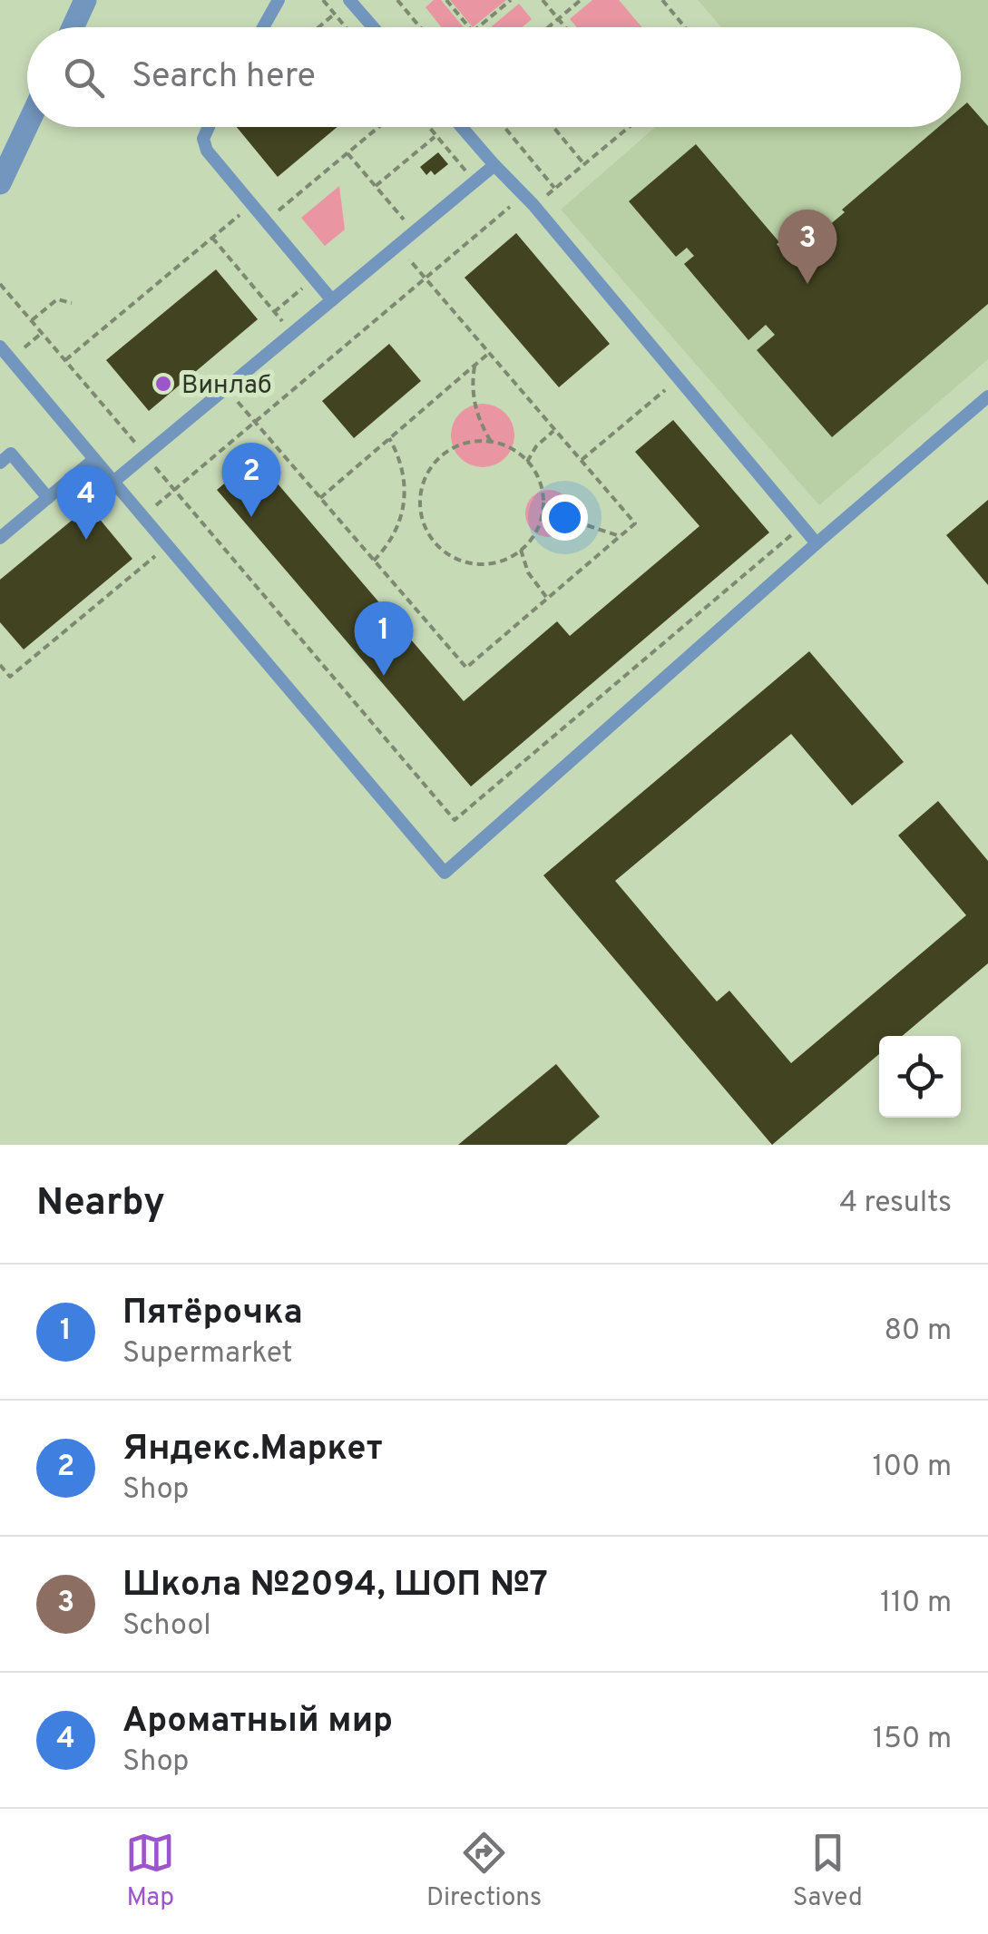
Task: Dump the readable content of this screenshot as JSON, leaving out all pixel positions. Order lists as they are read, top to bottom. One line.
{"places":["Винлаб"],"page":{"search":"Search here","pins":["3","2","4","1"],"heading":["Nearby","4 results"],"list":[{"mark":"1","name":"Пятёрочка","note":"Supermarket","value":"80 m"},{"mark":"2","name":"Яндекс.Маркет","note":"Shop","value":"100 m"},{"mark":"3","name":"Школа №2094, ШОП №7","note":"School","value":"110 m"},{"mark":"4","name":"Ароматный мир","note":"Shop","value":"150 m"}],"nav":["Map","Directions","Saved"]}}
